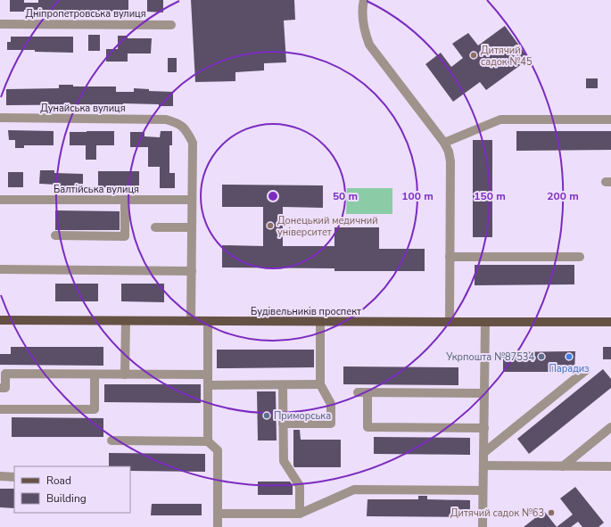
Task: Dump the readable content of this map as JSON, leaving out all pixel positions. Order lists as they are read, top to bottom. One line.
{"streets":{"main road":["Будівельників проспект"],"street":["Дніпропетровська вулиця","Дунайська вулиця","Балтійська вулиця"]},"crossings":[["Дунайська вулиця","Балтійська вулиця"]],"places":["Дитячий садок №45","Донецький медичний університет","Укрпошта №87534","Парадиз","Приморська","Дитячий садок №63"],"legend":["Road","Building"],"rings":["50 m","100 m","150 m","200 m"]}
